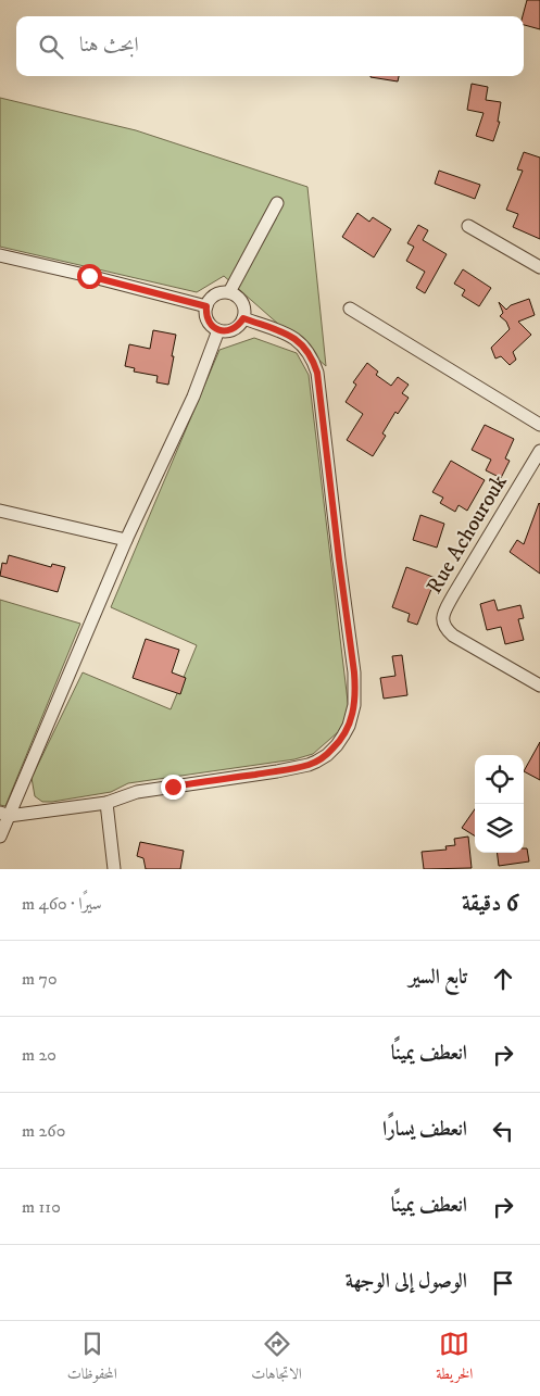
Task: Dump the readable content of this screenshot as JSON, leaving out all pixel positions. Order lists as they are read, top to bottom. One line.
{"streets":{"street":["Rue Achourouk"]},"page":{"search":"ابحث هنا","heading":["6 دقيقة","سيرًا · 460 m"],"list":[["تابع السير","70 m"],["انعطف يمينًا","20 m"],["انعطف يسارًا","260 m"],["انعطف يمينًا","110 m"],"الوصول إلى الوجهة"],"nav":["الخريطة","الاتجاهات","المحفوظات"]}}
